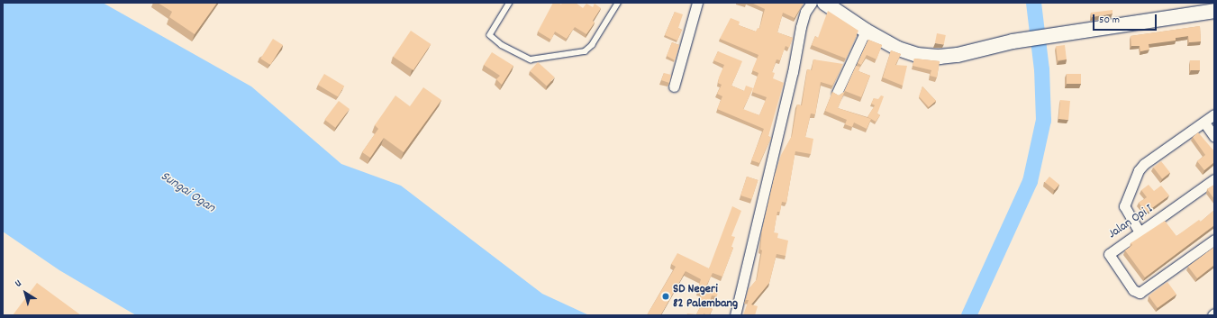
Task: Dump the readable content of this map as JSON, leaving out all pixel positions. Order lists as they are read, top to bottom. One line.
{"streets":{"street":["Jalan Opi I"]},"water":["Sungai Ogan"],"places":["SD Negeri 82 Palembang"],"scale_bar":"50 m","north":"top left"}
